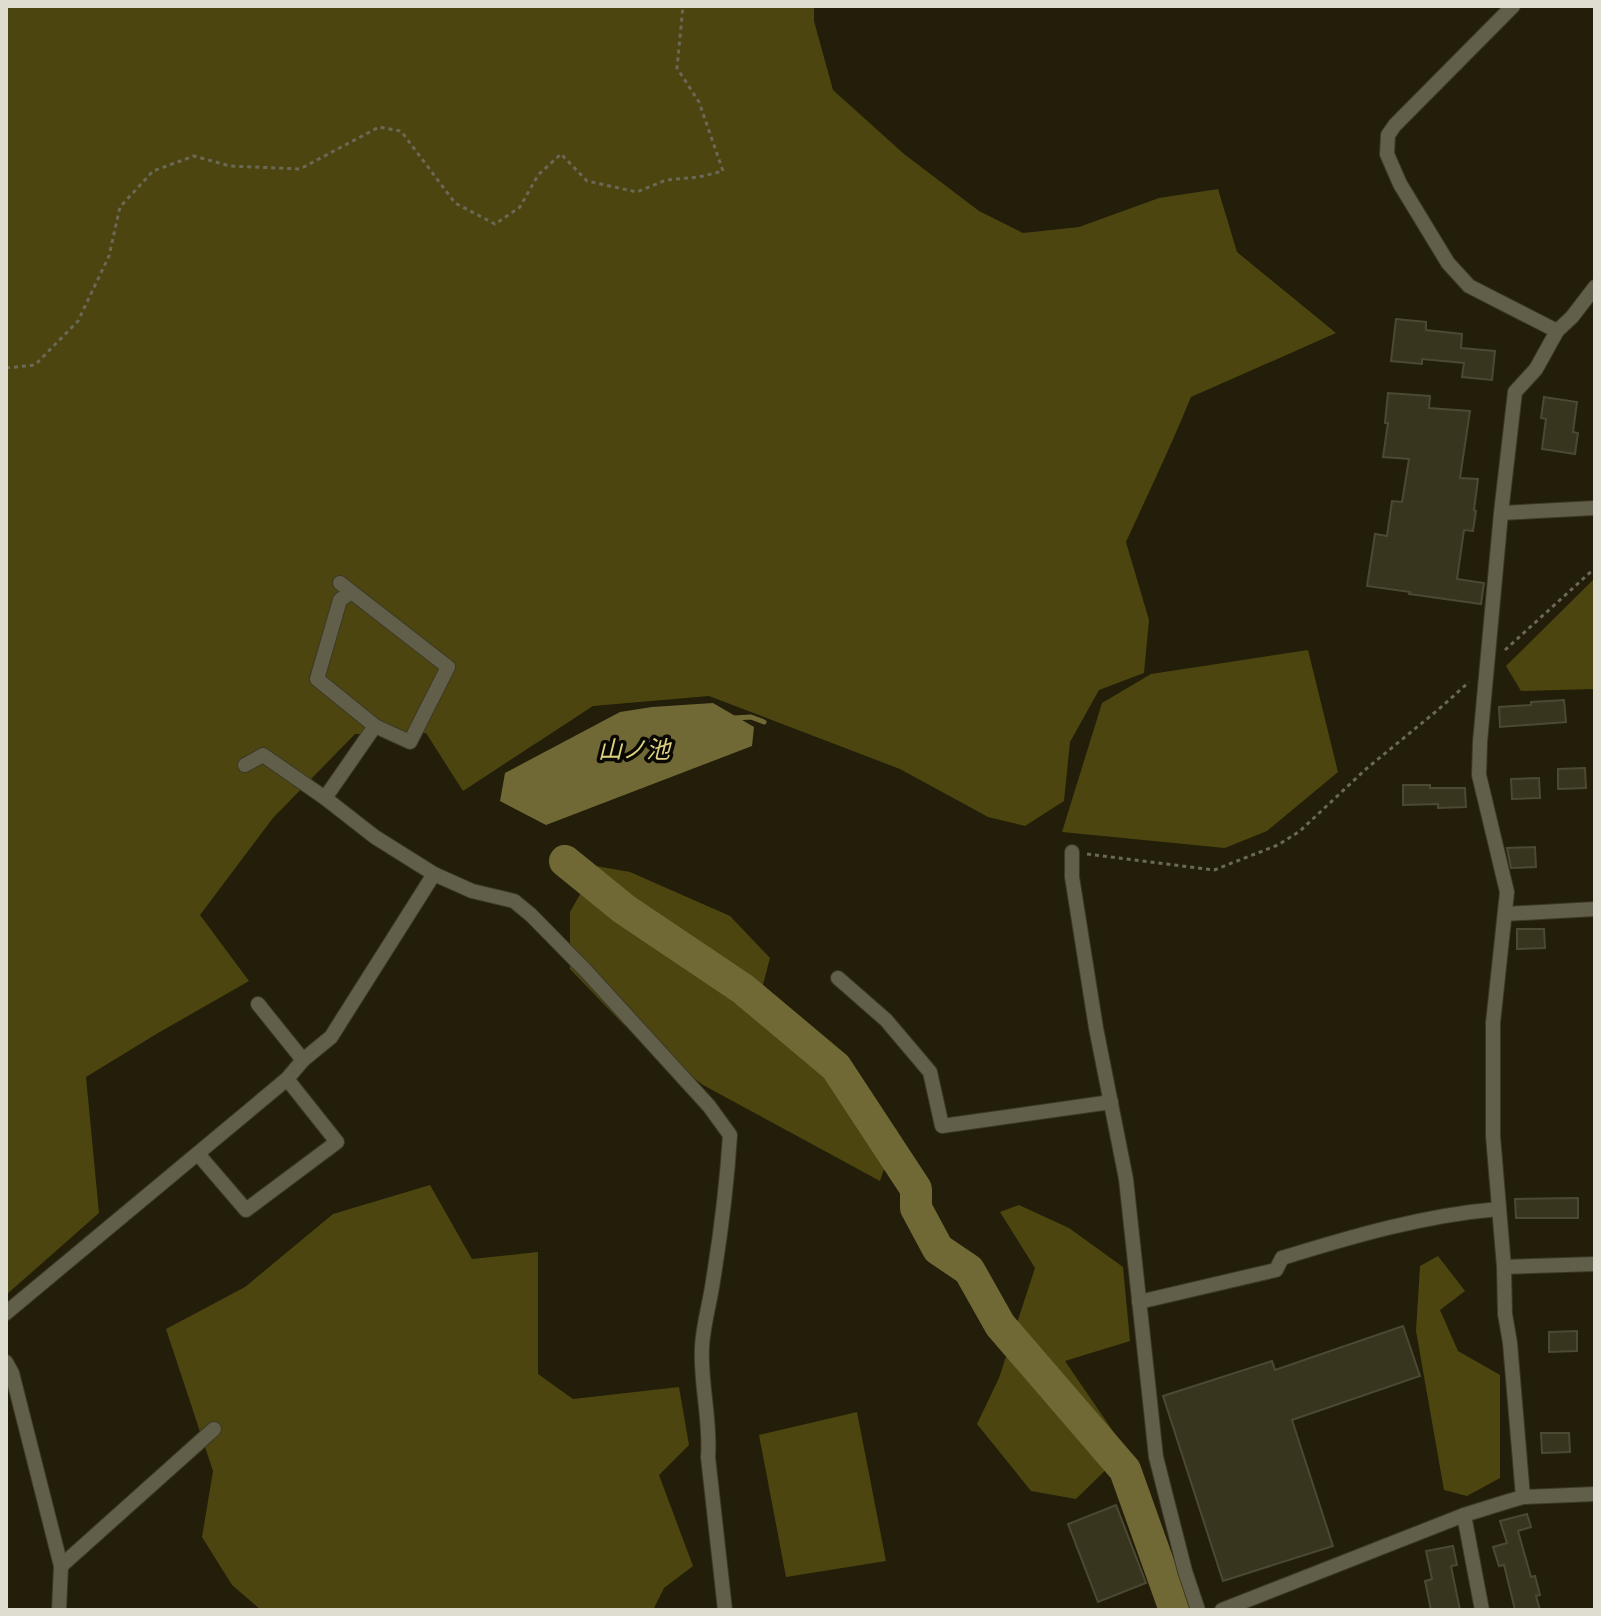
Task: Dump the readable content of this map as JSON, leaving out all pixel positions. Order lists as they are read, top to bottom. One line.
{"water":["山ノ池"]}
